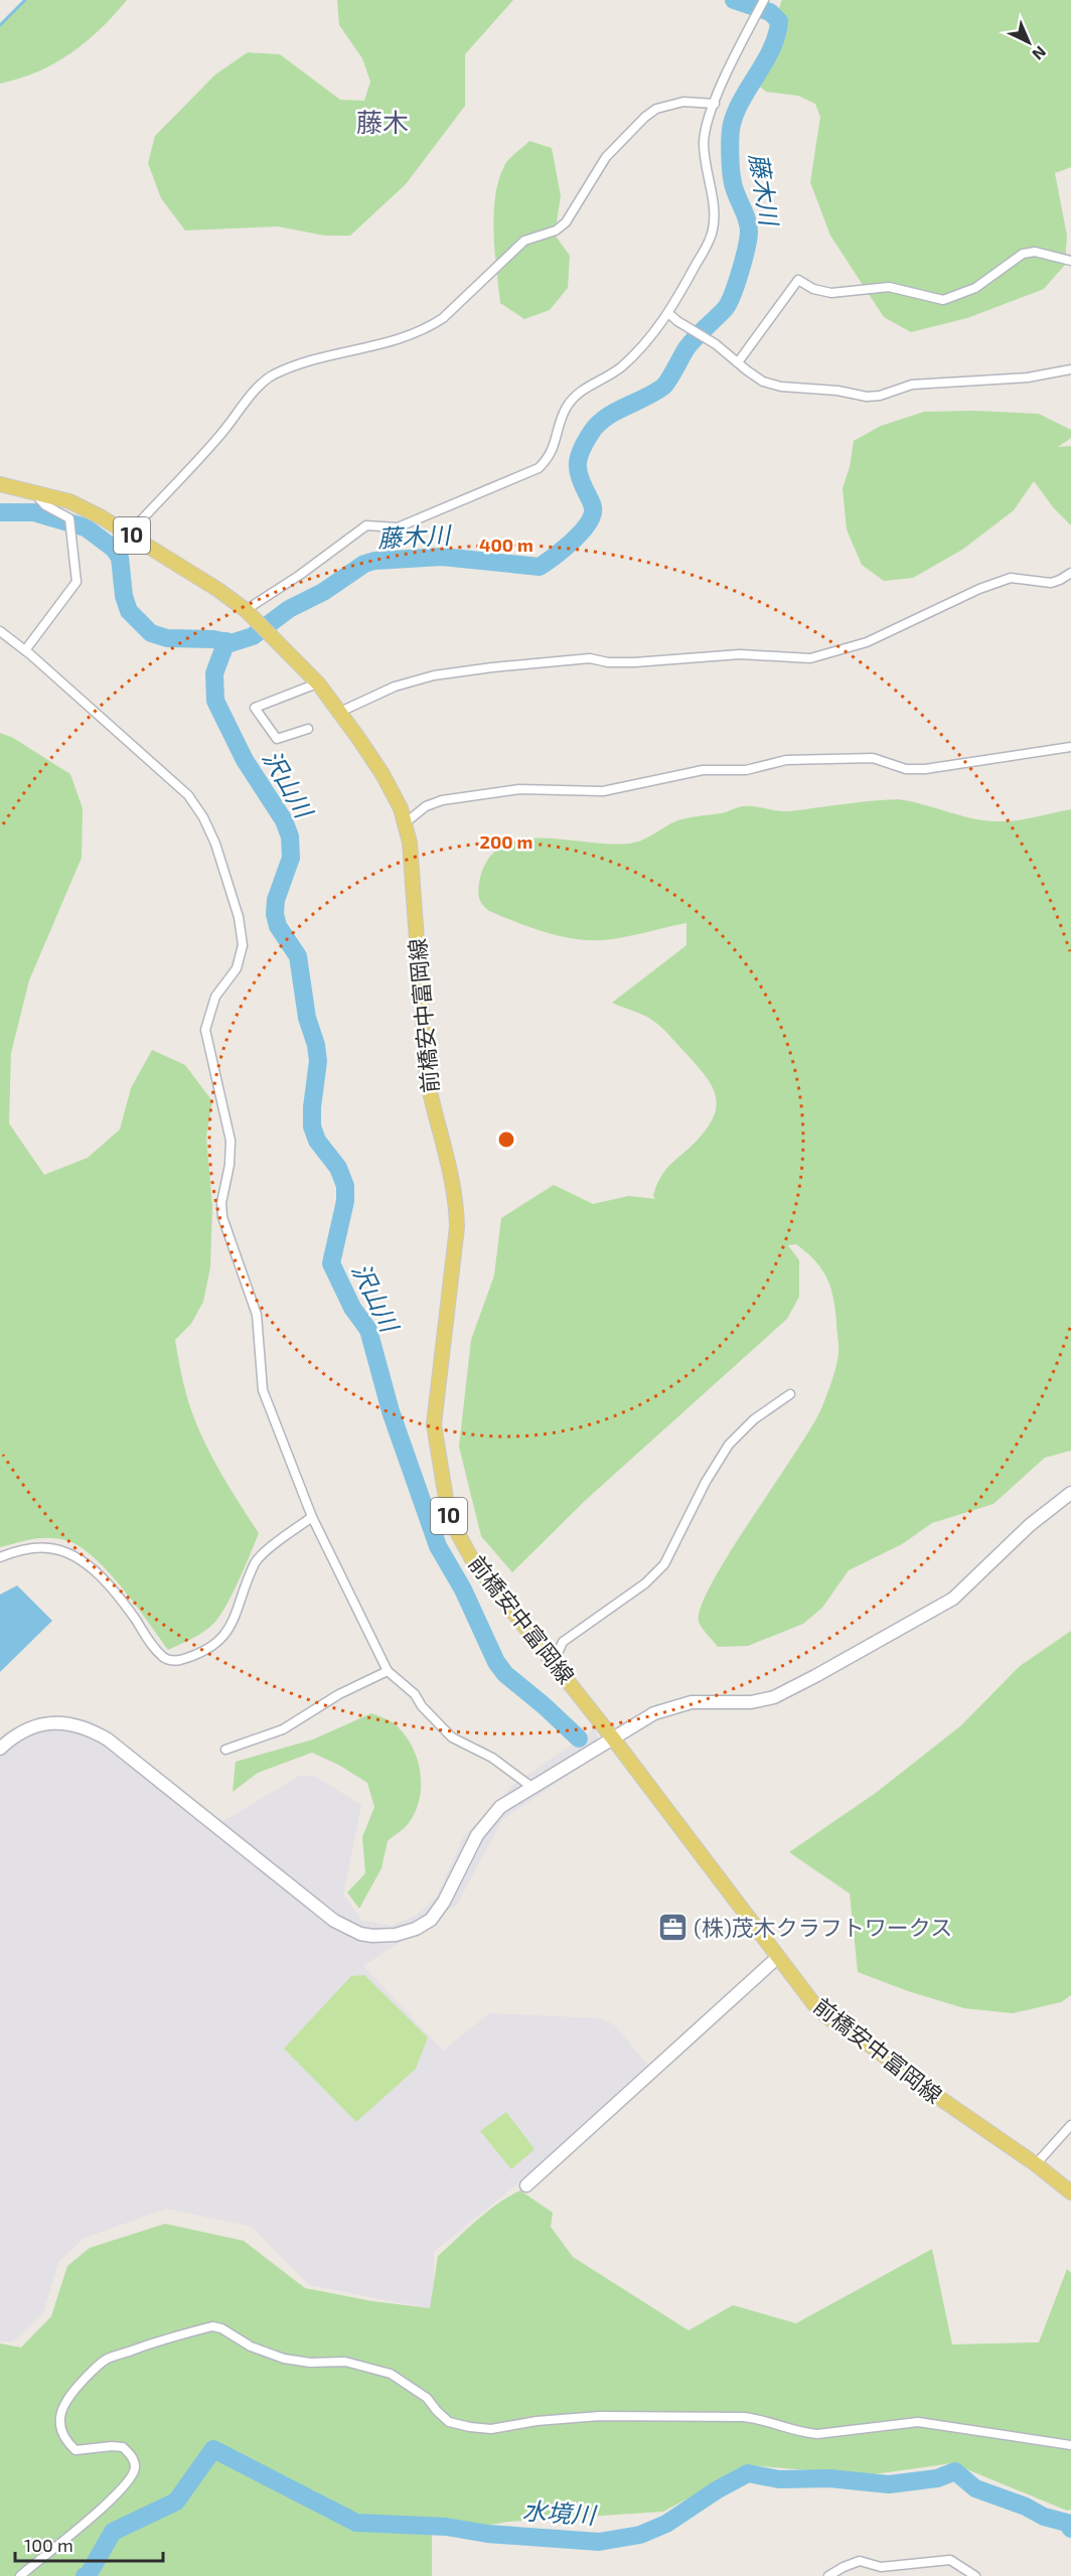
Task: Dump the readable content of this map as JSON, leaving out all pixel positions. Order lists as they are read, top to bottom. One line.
{"streets":{"main road":["10","前橋安中富岡線"]},"crossings":[["10","前橋安中富岡線"]],"districts":["藤木"],"water":["藤木川","沢山川","水境川"],"places":{"office":["(株)茂木クラフトワークス"]},"scale_bar":"100 m","north":"bottom right","rings":["400 m","200 m"]}
